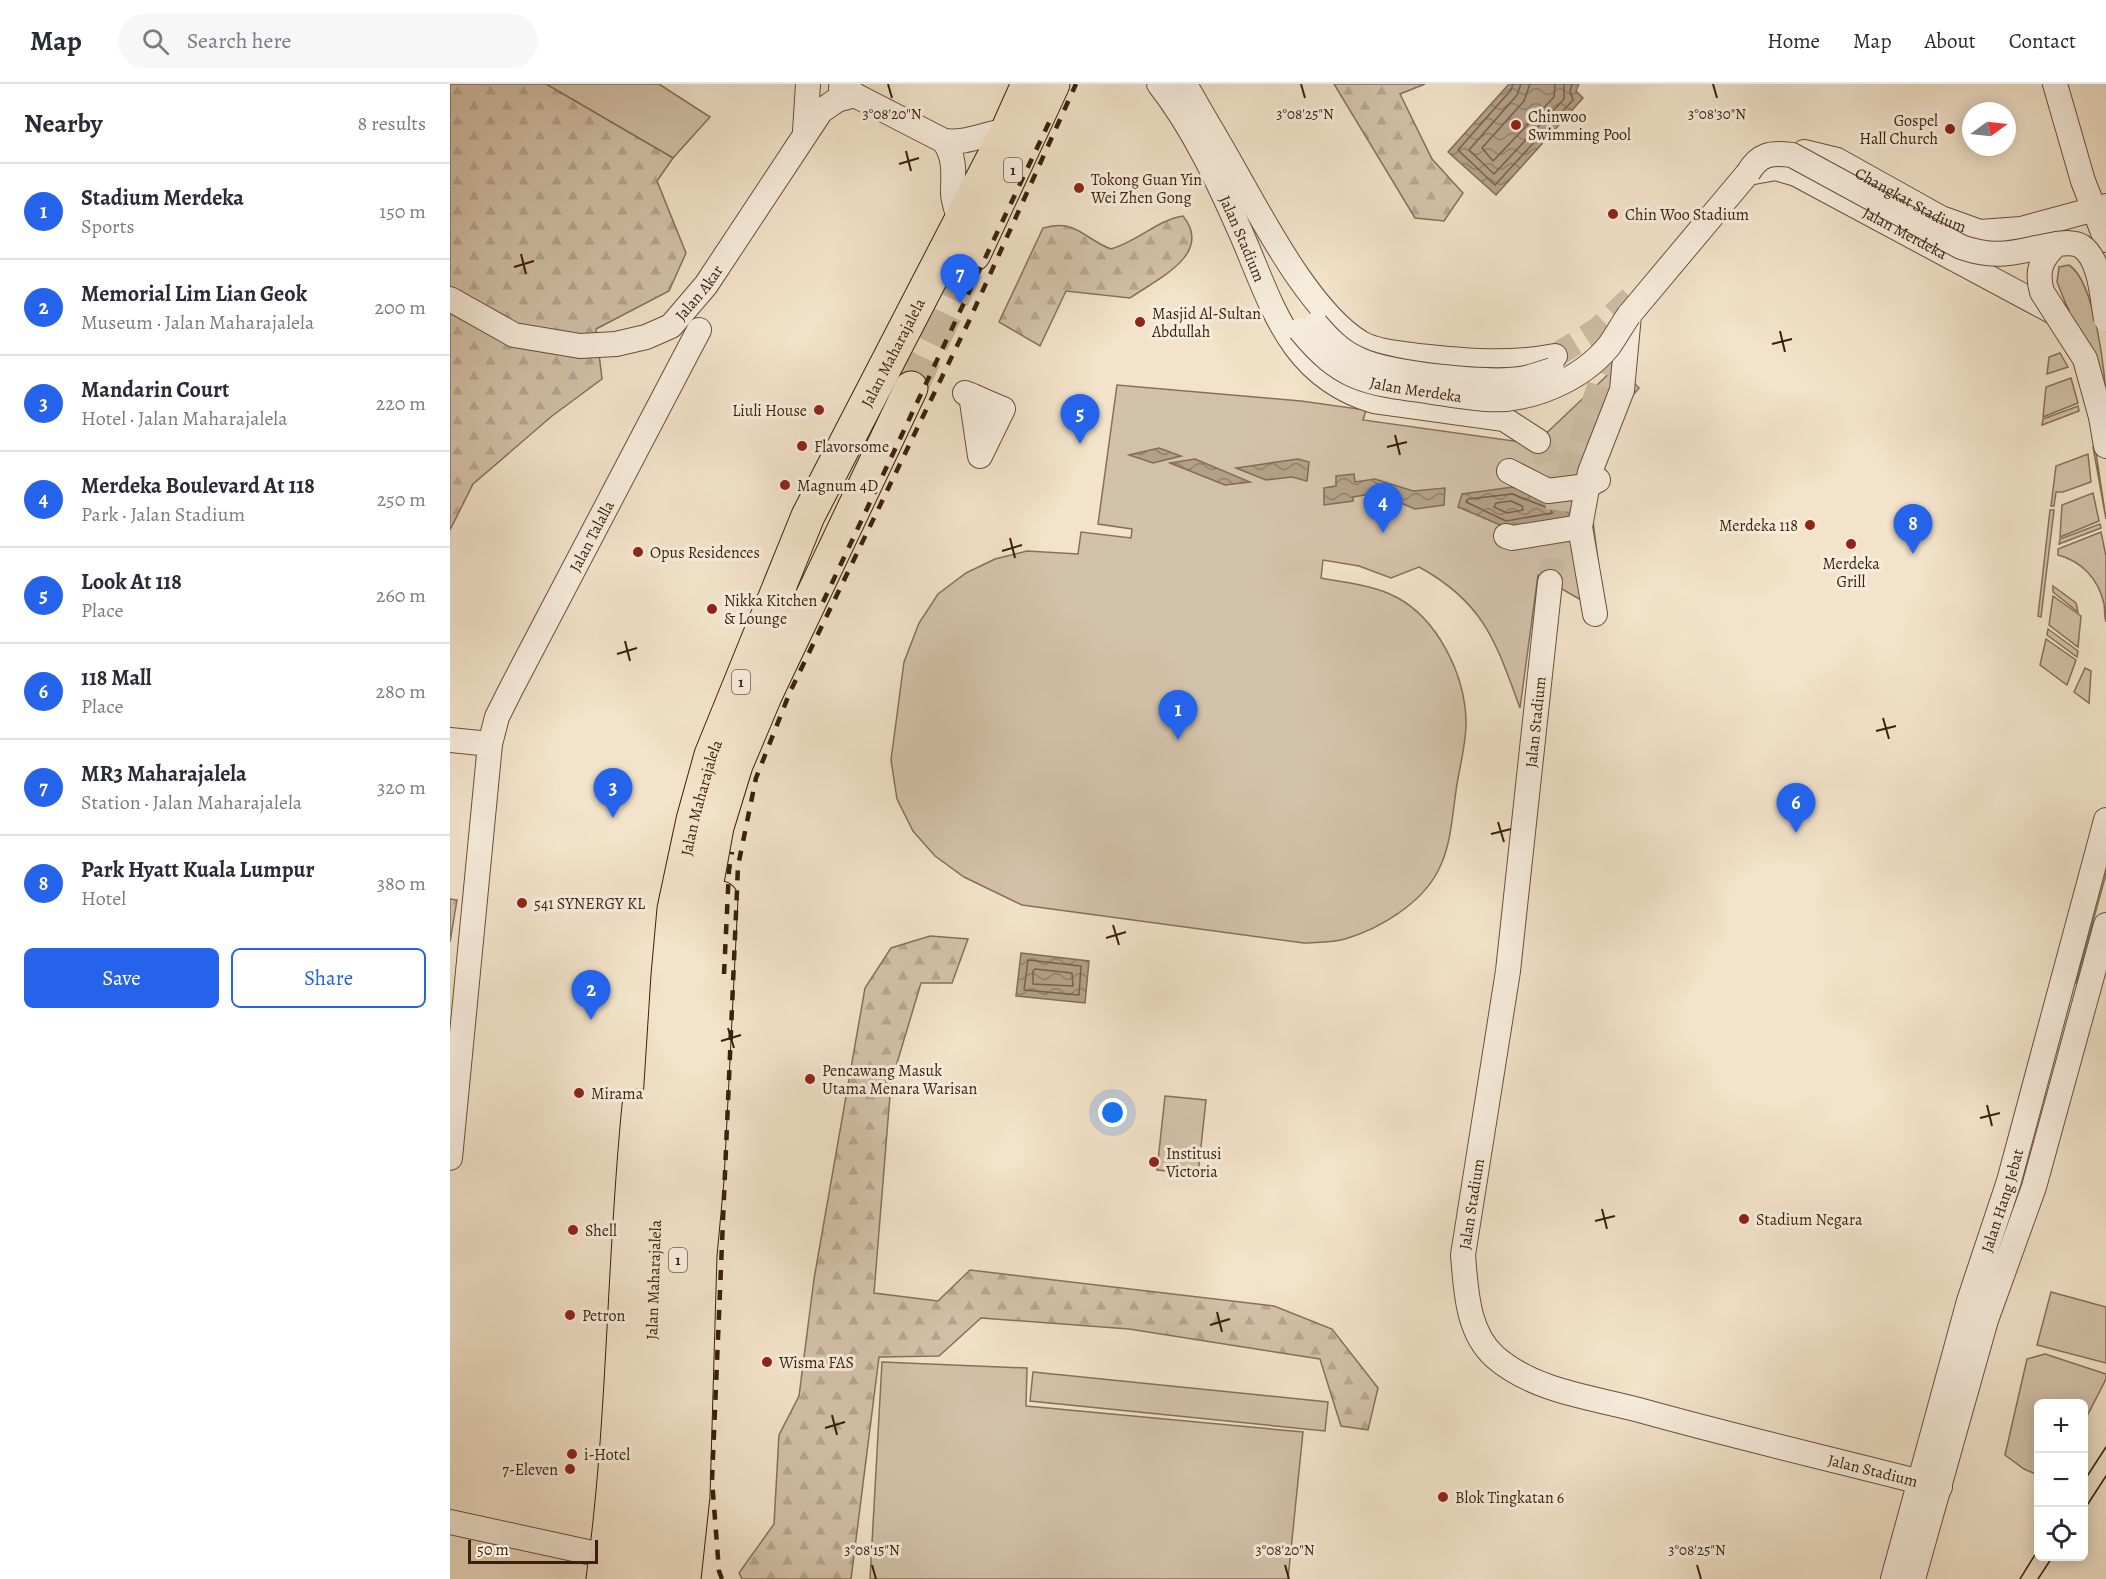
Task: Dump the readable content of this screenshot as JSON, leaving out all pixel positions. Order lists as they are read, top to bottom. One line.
{"streets":{"highway":["1","Jalan Maharajalela"],"street":["Changkat Stadium","Jalan Merdeka","Jalan Stadium","Jalan Akar","Jalan Talalla","Jalan Hang Jebat"]},"crossings":[["Jalan Merdeka","Jalan Stadium"],["Jalan Stadium","Jalan Hang Jebat"]],"places":["Chinwoo Swimming Pool","Gospel Hall Church","Tokong Guan Yin Wei Zhen Gong","Chin Woo Stadium","Masjid Al-Sultan Abdullah","Liuli House","Flavorsome","Magnum 4D","Merdeka 118","Merdeka Grill","Opus Residences","Nikka Kitchen & Lounge","541 SYNERGY KL","Pencawang Masuk Utama Menara Warisan","Mirama","Institusi Victoria","Stadium Negara","Shell","Petron","Wisma FAS","i-Hotel","7-Eleven","Blok Tingkatan 6"],"scale_bar":"50 m","north":"right","page":{"header":"Map","search":"Search here","nav":["Home","Map","About","Contact"],"heading":["Nearby","8 results"],"list":[{"mark":"1","name":"Stadium Merdeka","note":"Sports","value":"150 m"},{"mark":"2","name":"Memorial Lim Lian Geok","note":"Museum · Jalan Maharajalela","value":"200 m"},{"mark":"3","name":"Mandarin Court","note":"Hotel · Jalan Maharajalela","value":"220 m"},{"mark":"4","name":"Merdeka Boulevard At 118","note":"Park · Jalan Stadium","value":"250 m"},{"mark":"5","name":"Look At 118","note":"Place","value":"260 m"},{"mark":"6","name":"118 Mall","note":"Place","value":"280 m"},{"mark":"7","name":"MR3 Maharajalela","note":"Station · Jalan Maharajalela","value":"320 m"},{"mark":"8","name":"Park Hyatt Kuala Lumpur","note":"Hotel","value":"380 m"}],"pins":["7","5","4","8","1","3","6","2"],"buttons":["Save","Share"],"map_buttons":["+","−"],"scale":"50 m"},"coordinates":["3°08'30\"N","3°08'20\"N","3°08'25\"N","3°08'15\"N"]}
